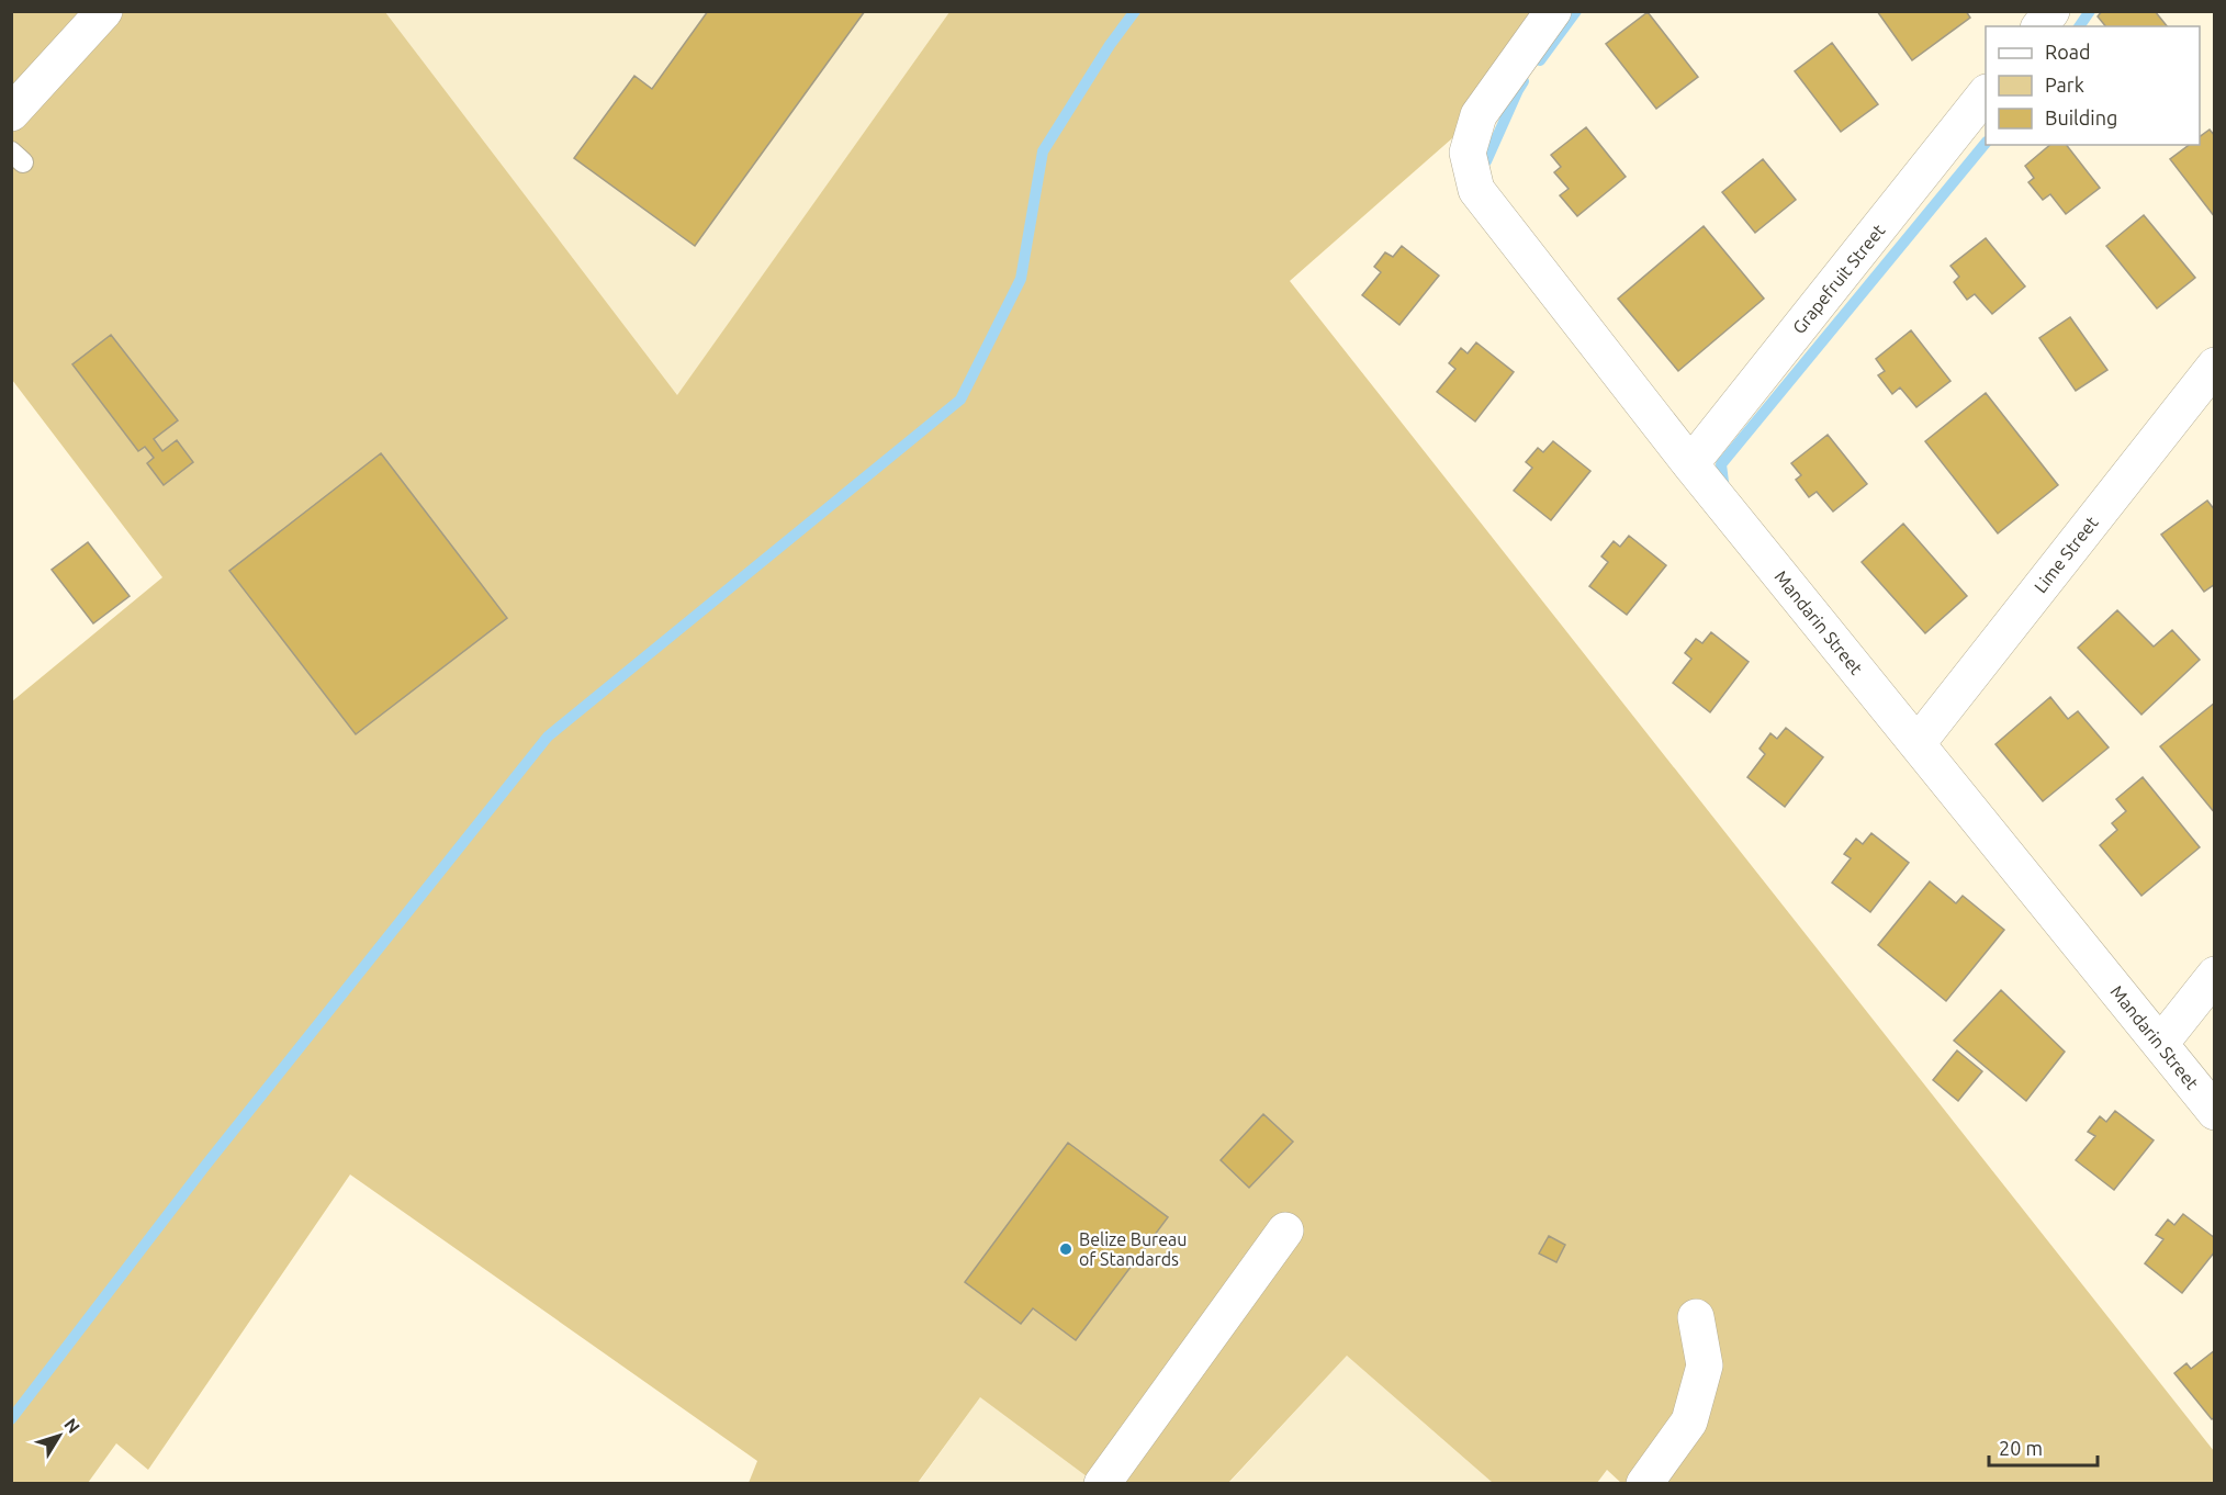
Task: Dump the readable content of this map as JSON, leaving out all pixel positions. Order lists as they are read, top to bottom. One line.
{"streets":{"street":["Grapefruit Street","Lime Street","Mandarin Street"]},"crossings":[["Grapefruit Street","Mandarin Street"],["Lime Street","Mandarin Street"]],"places":["Belize Bureau of Standards"],"legend":["Road","Park","Building"],"scale_bar":"20 m","north":"top right"}
